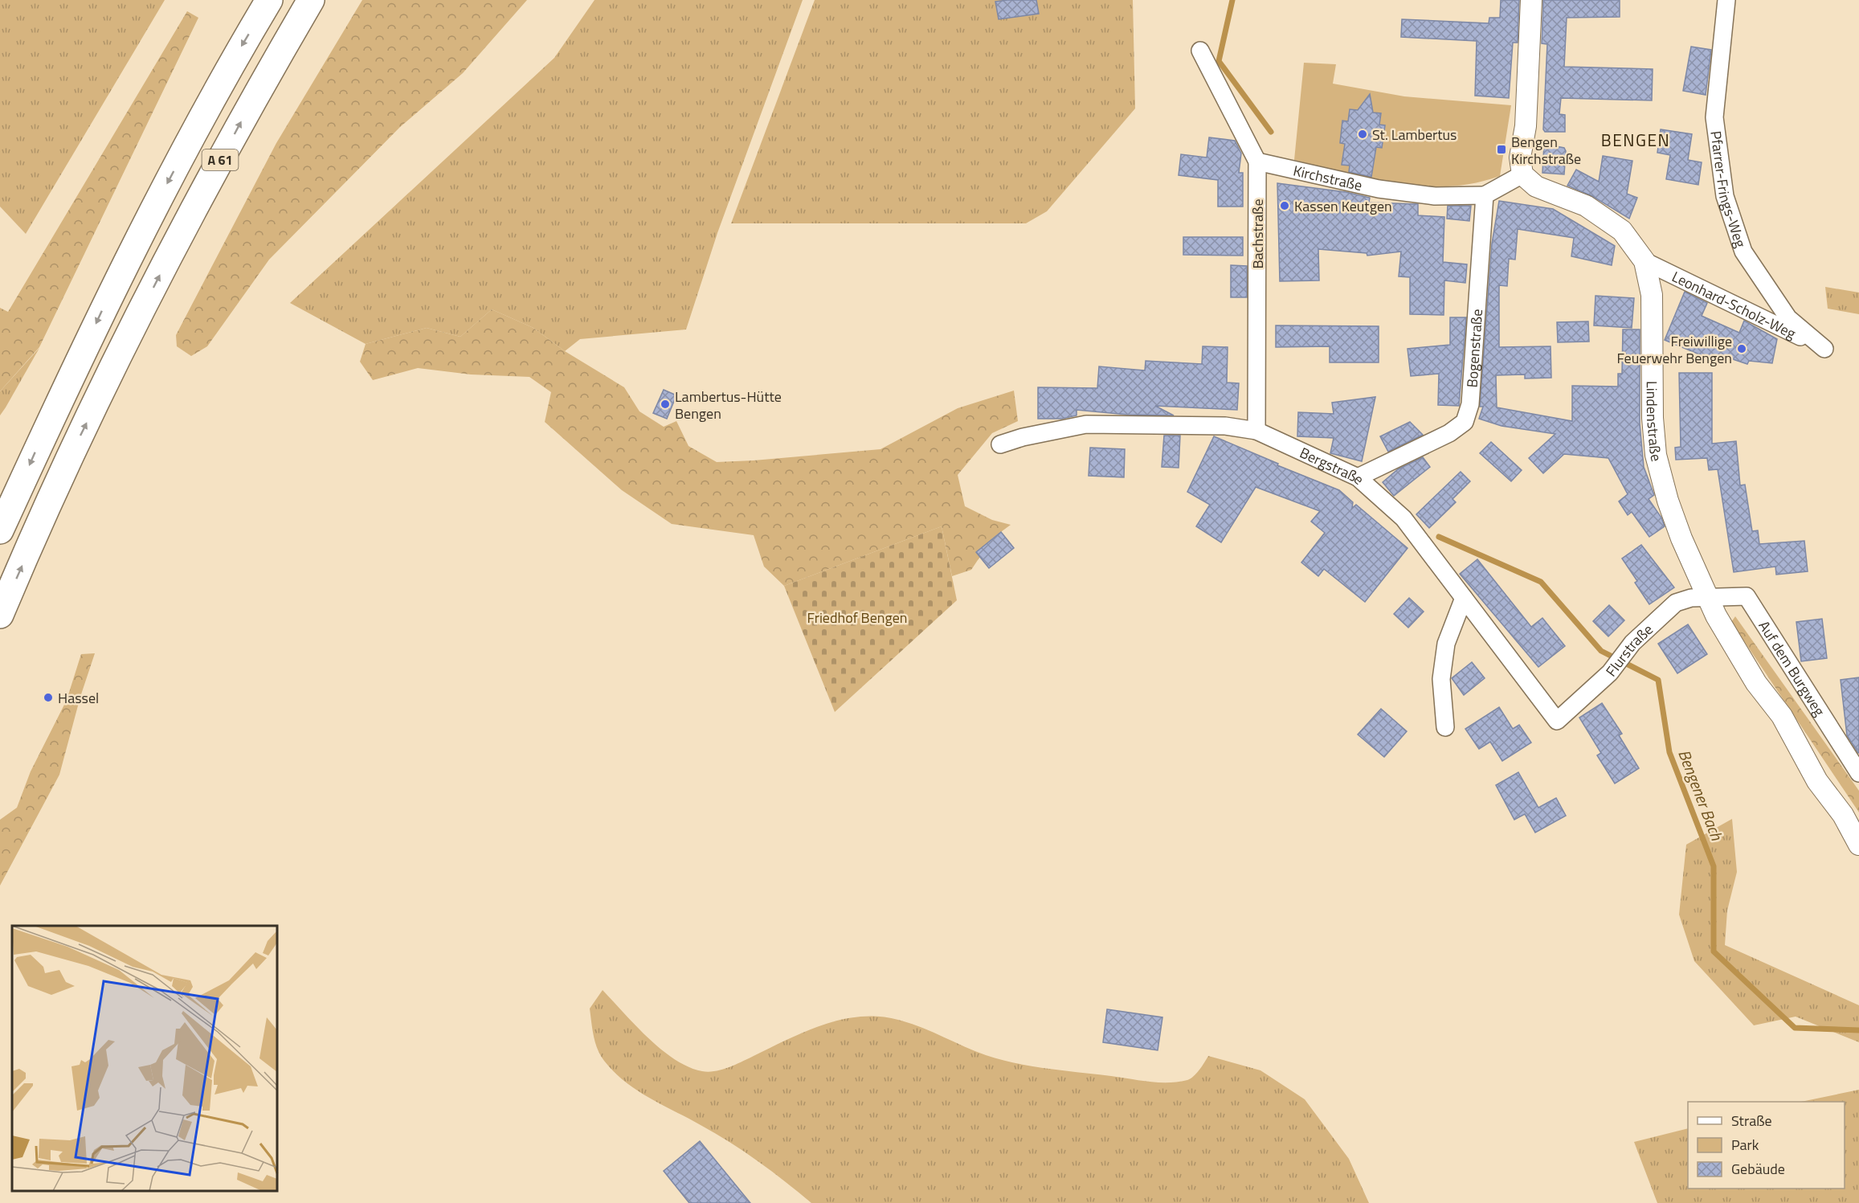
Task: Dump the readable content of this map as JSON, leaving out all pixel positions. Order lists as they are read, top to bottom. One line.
{"streets":{"highway":["A 61"],"street":["Kirchstraße","Pfarrer-Frings-Weg","Bachstraße","Leonhard-Scholz-Weg","Bogenstraße","Lindenstraße","Bergstraße","Flurstraße","Auf dem Burgweg"]},"crossings":[["Kirchstraße","Bachstraße"],["Kirchstraße","Bogenstraße"],["Pfarrer-Frings-Weg","Leonhard-Scholz-Weg"],["Bachstraße","Bergstraße"],["Leonhard-Scholz-Weg","Lindenstraße"],["Bogenstraße","Bergstraße"],["Lindenstraße","Flurstraße"],["Lindenstraße","Auf dem Burgweg"],["Bergstraße","Flurstraße"],["Flurstraße","Auf dem Burgweg"]],"districts":["BENGEN"],"water":["Bengener Bach"],"parks":["Friedhof Bengen"],"places":{"other":["St. Lambertus","Kassen Keutgen","Freiwillige Feuerwehr Bengen","Lambertus-Hütte Bengen","Hassel"],"transit":["Bengen Kirchstraße"]},"legend":["Straße","Park","Gebäude"]}
